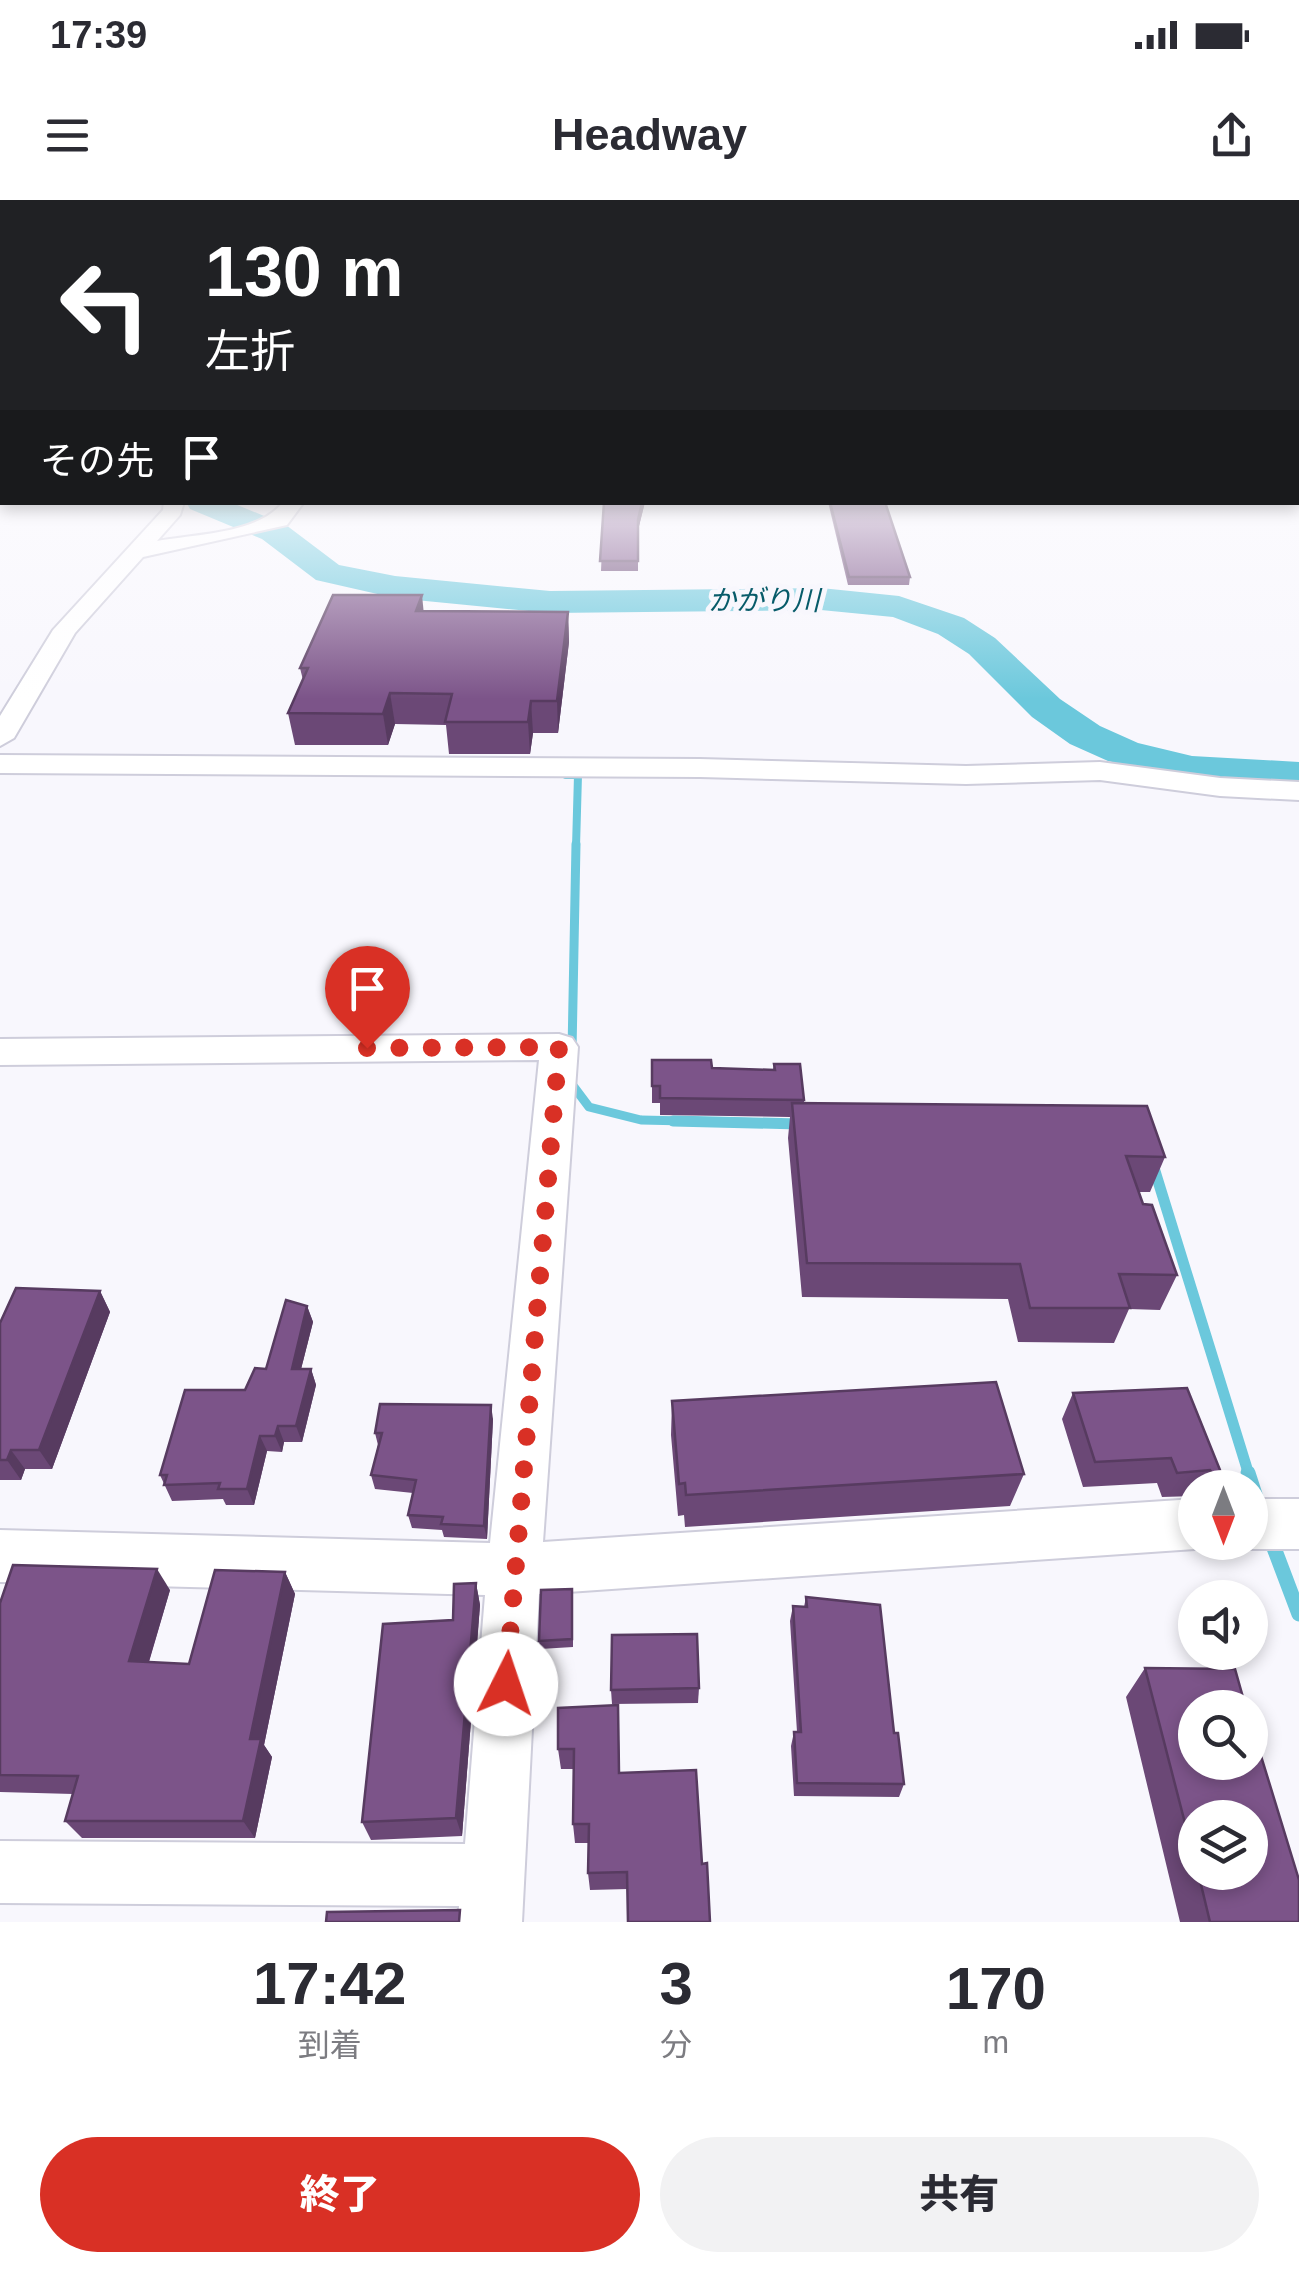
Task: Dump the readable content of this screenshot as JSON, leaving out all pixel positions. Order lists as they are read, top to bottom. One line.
{"water":["かがり川"],"north":"bottom","page":{"status":"17:39","header":"Headway","turn":["130 m","左折"],"then":"その先","eta":["17:42","到着","3","分","170","m"],"buttons":["終了","共有"]}}
